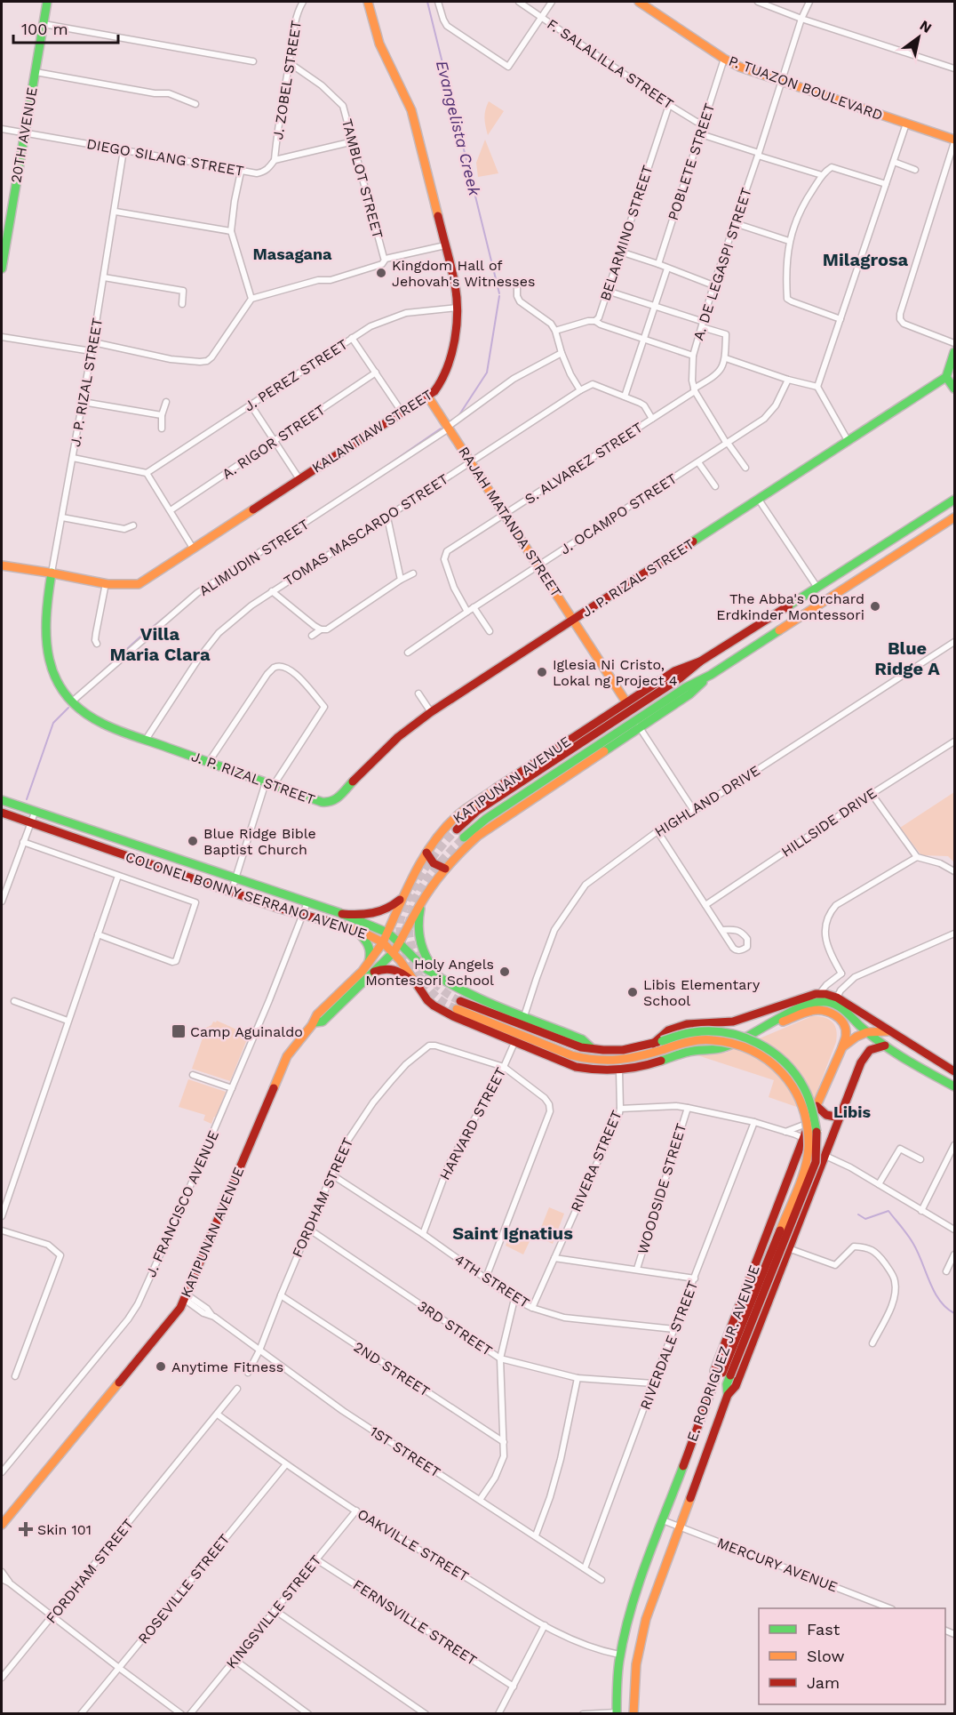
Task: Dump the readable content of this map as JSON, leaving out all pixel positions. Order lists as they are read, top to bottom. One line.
{"streets":{"main road":["P. TUAZON BOULEVARD","20TH AVENUE","J. P. RIZAL STREET","KALANTIAW STREET","RAJAH MATANDA STREET","KATIPUNAN AVENUE","COLONEL BONNY SERRANO AVENUE","E. RODRIGUEZ JR. AVENUE"],"street":["F. SALALILLA STREET","J. ZOBEL STREET","DIEGO SILANG STREET","POBLETE STREET","TAMBLOT STREET","BELARMINO STREET","A. DE LEGASPI STREET","J. PEREZ STREET","A. RIGOR STREET","S. ALVAREZ STREET","J. OCAMPO STREET","TOMAS MASCARDO STREET","ALIMUDIN STREET","HIGHLAND DRIVE","HILLSIDE DRIVE","HARVARD STREET","RIVERA STREET","WOODSIDE STREET","FORDHAM STREET","J. FRANCISCO AVENUE","4TH STREET","3RD STREET","RIVERDALE STREET","2ND STREET","1ST STREET","OAKVILLE STREET","MERCURY AVENUE","ROSEVILLE STREET","KINGSVILLE STREET","FERNSVILLE STREET"]},"crossings":[["F. SALALILLA STREET","POBLETE STREET"],["F. SALALILLA STREET","BELARMINO STREET"],["J. ZOBEL STREET","DIEGO SILANG STREET"],["J. ZOBEL STREET","TAMBLOT STREET"],["P. TUAZON BOULEVARD","POBLETE STREET"],["P. TUAZON BOULEVARD","A. DE LEGASPI STREET"],["20TH AVENUE","DIEGO SILANG STREET"],["DIEGO SILANG STREET","TAMBLOT STREET"],["DIEGO SILANG STREET","J. P. RIZAL STREET"],["TAMBLOT STREET","KALANTIAW STREET"],["A. DE LEGASPI STREET","S. ALVAREZ STREET"],["A. DE LEGASPI STREET","J. OCAMPO STREET"],["J. PEREZ STREET","KALANTIAW STREET"],["J. P. RIZAL STREET","KALANTIAW STREET"],["J. P. RIZAL STREET","RAJAH MATANDA STREET"],["J. P. RIZAL STREET","TOMAS MASCARDO STREET"],["J. P. RIZAL STREET","ALIMUDIN STREET"],["KALANTIAW STREET","RAJAH MATANDA STREET"],["S. ALVAREZ STREET","J. OCAMPO STREET"],["S. ALVAREZ STREET","RAJAH MATANDA STREET"],["S. ALVAREZ STREET","TOMAS MASCARDO STREET"],["J. OCAMPO STREET","RAJAH MATANDA STREET"],["RAJAH MATANDA STREET","TOMAS MASCARDO STREET"],["RAJAH MATANDA STREET","ALIMUDIN STREET"],["RAJAH MATANDA STREET","KATIPUNAN AVENUE"],["KATIPUNAN AVENUE","COLONEL BONNY SERRANO AVENUE"],["KATIPUNAN AVENUE","1ST STREET"],["HIGHLAND DRIVE","COLONEL BONNY SERRANO AVENUE"],["COLONEL BONNY SERRANO AVENUE","RIVERA STREET"],["COLONEL BONNY SERRANO AVENUE","J. FRANCISCO AVENUE"],["COLONEL BONNY SERRANO AVENUE","E. RODRIGUEZ JR. AVENUE"],["HARVARD STREET","FORDHAM STREET"],["HARVARD STREET","4TH STREET"],["RIVERA STREET","4TH STREET"],["FORDHAM STREET","4TH STREET"],["FORDHAM STREET","3RD STREET"],["FORDHAM STREET","2ND STREET"],["FORDHAM STREET","1ST STREET"],["FORDHAM STREET","OAKVILLE STREET"],["4TH STREET","RIVERDALE STREET"],["3RD STREET","RIVERDALE STREET"],["RIVERDALE STREET","1ST STREET"],["E. RODRIGUEZ JR. AVENUE","OAKVILLE STREET"],["E. RODRIGUEZ JR. AVENUE","MERCURY AVENUE"],["OAKVILLE STREET","ROSEVILLE STREET"],["OAKVILLE STREET","KINGSVILLE STREET"],["KINGSVILLE STREET","FERNSVILLE STREET"]],"districts":["Masagana","Milagrosa","Villa Maria Clara","Blue Ridge A","Libis","Saint Ignatius"],"water":["Evangelista Creek"],"places":{"other":["Kingdom Hall of Jehovah's Witnesses","The Abba's Orchard Erdkinder Montessori","Iglesia Ni Cristo, Lokal ng Project 4","Blue Ridge Bible Baptist Church","Holy Angels Montessori School","Libis Elementary School","Anytime Fitness"],"transit":["Camp Aguinaldo"],"health":["Skin 101"]},"legend":["Fast","Slow","Jam"],"scale_bar":"100 m","north":"top right"}
